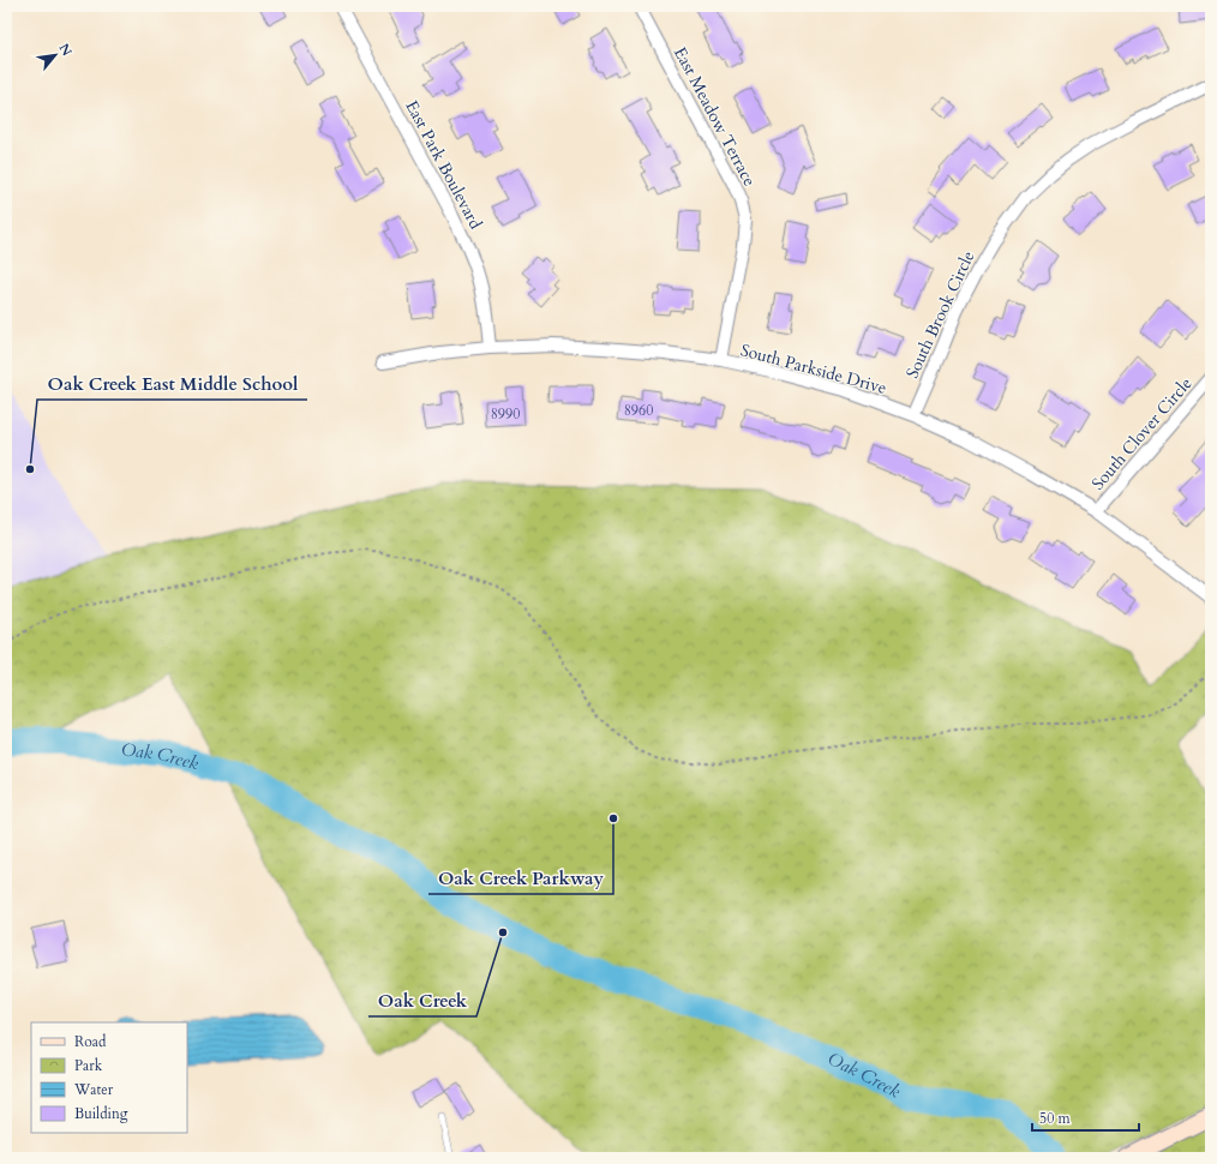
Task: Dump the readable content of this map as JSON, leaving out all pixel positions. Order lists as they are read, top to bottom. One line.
{"streets":{"street":["East Meadow Terrace","East Park Boulevard","South Brook Circle","South Parkside Drive","South Clover Circle"]},"crossings":[["East Meadow Terrace","South Parkside Drive"],["East Park Boulevard","South Parkside Drive"],["South Brook Circle","South Parkside Drive"],["South Parkside Drive","South Clover Circle"]],"water":["Oak Creek"],"places":["Oak Creek East Middle School","Oak Creek Parkway","Oak Creek"],"house_numbers":["8960","8990"],"legend":["Road","Park","Water","Building"],"scale_bar":"50 m","north":"top right"}
